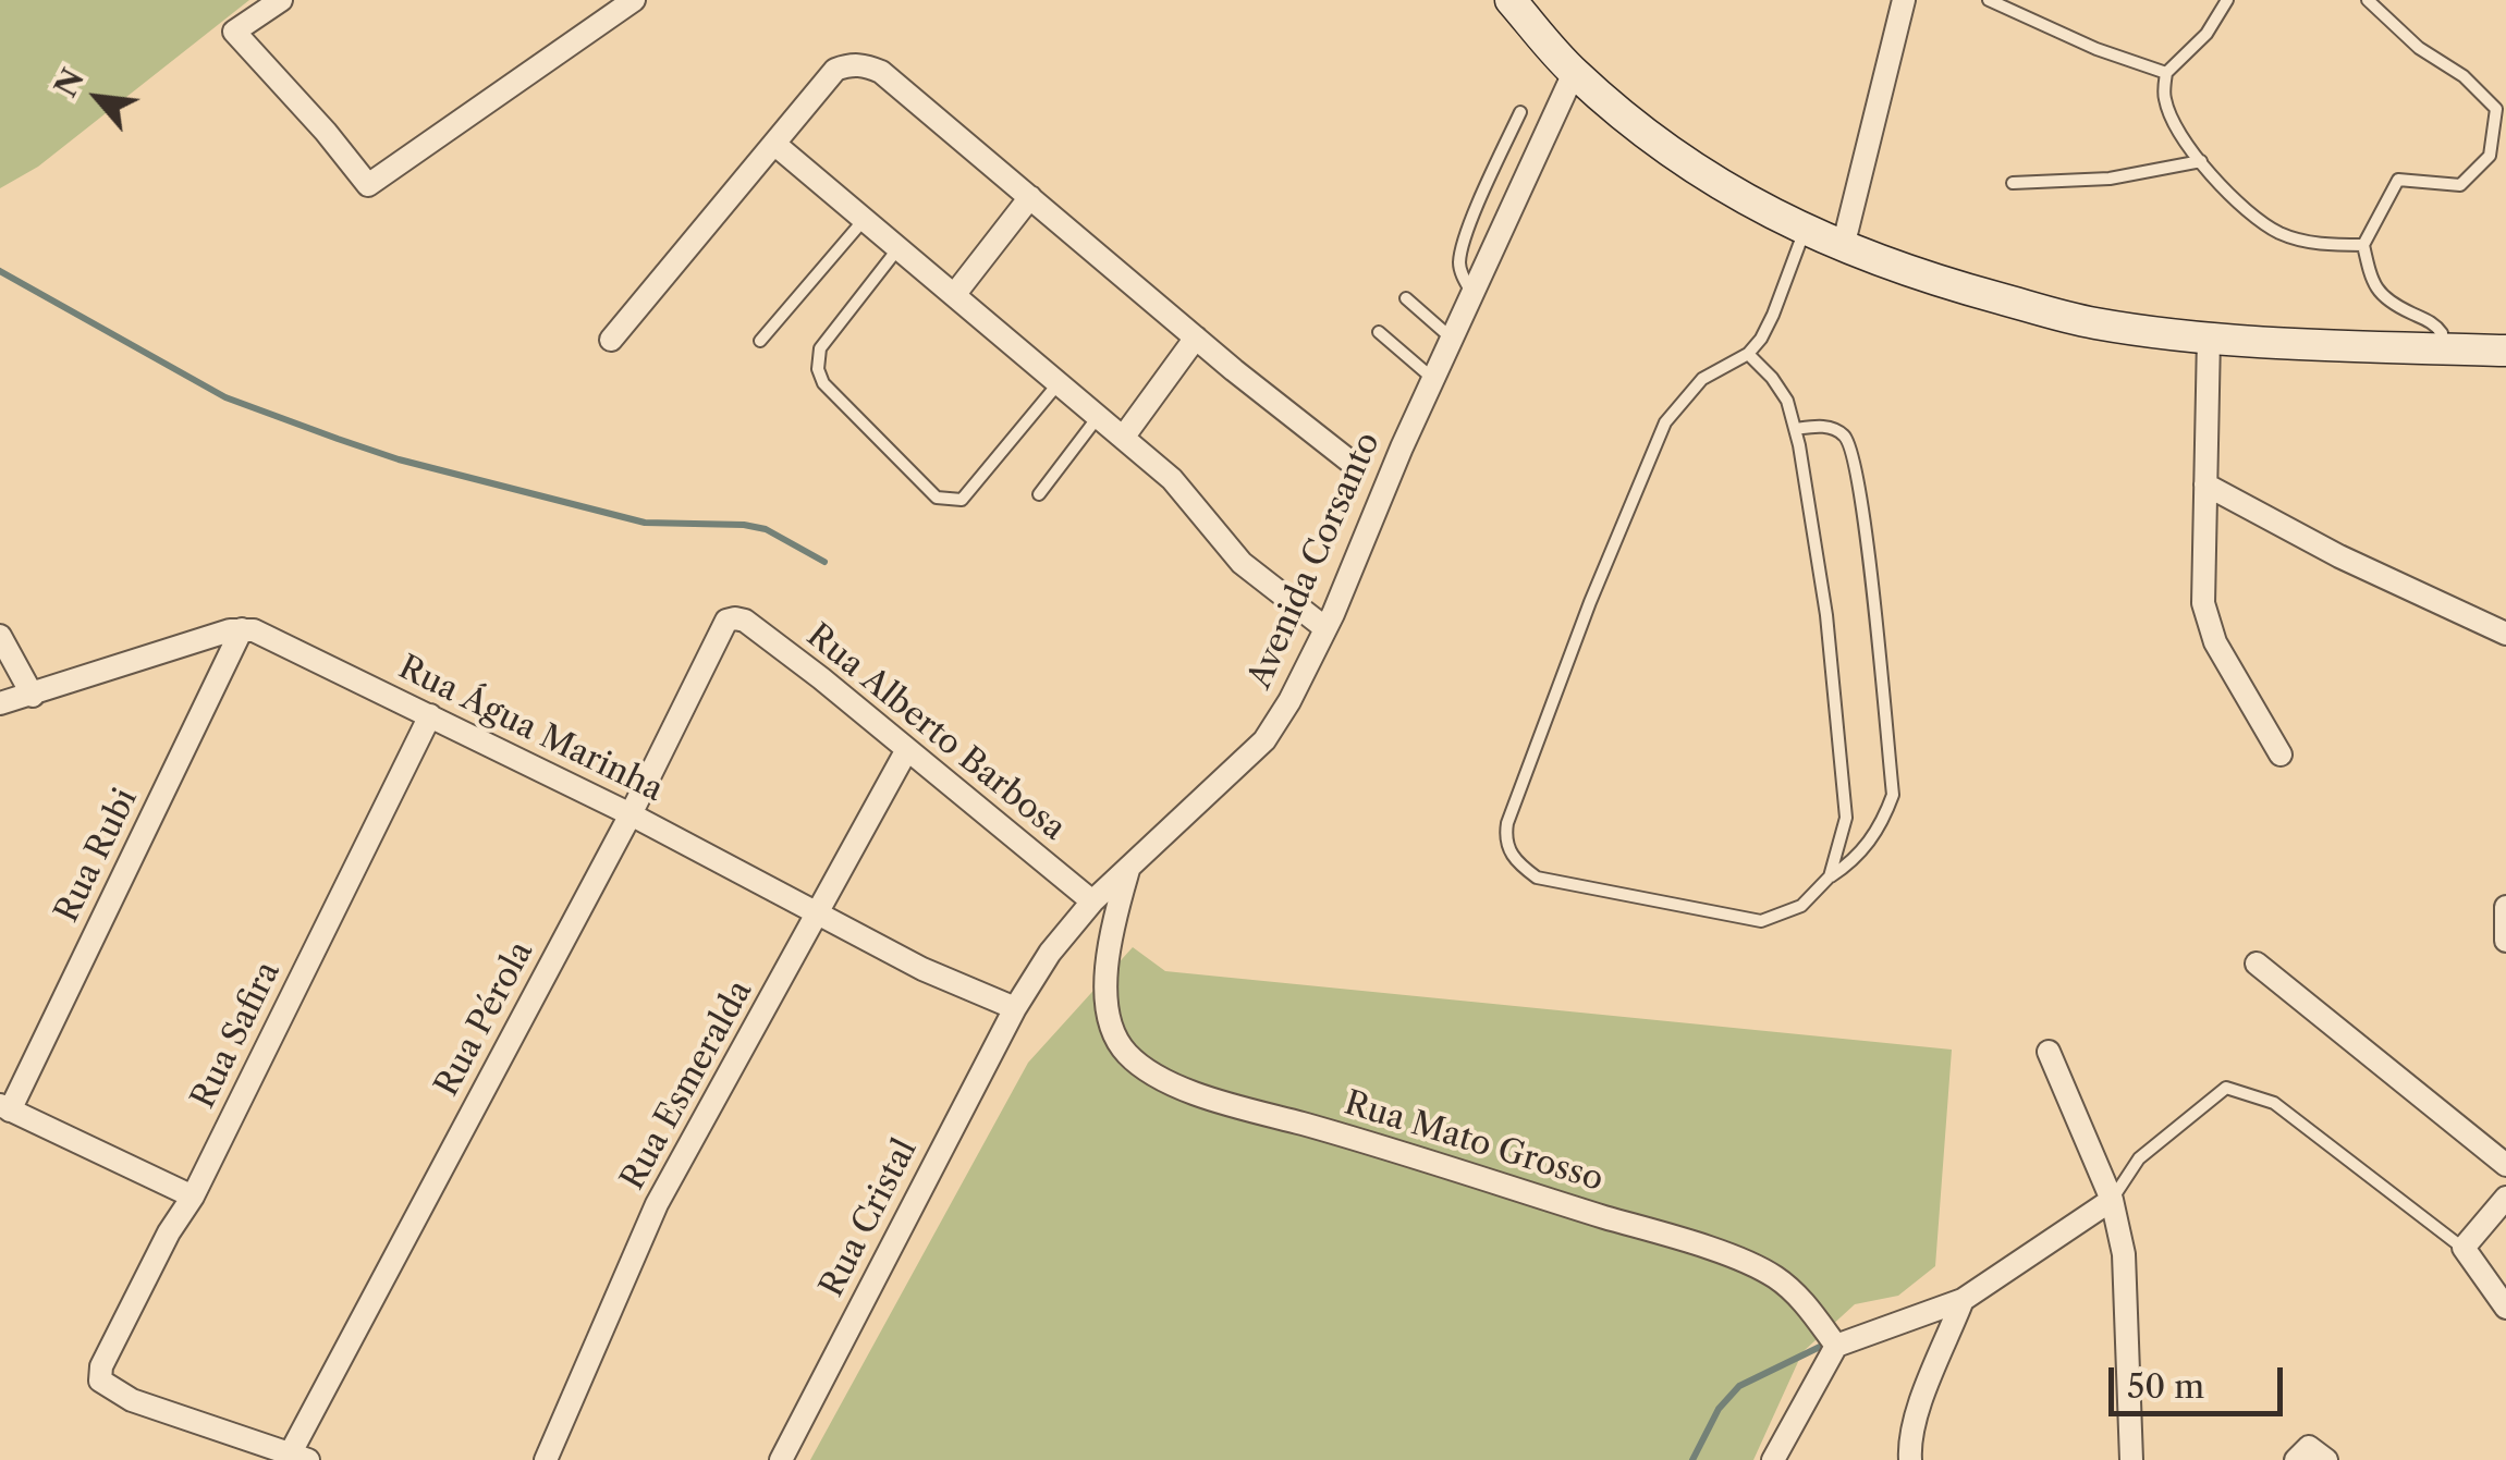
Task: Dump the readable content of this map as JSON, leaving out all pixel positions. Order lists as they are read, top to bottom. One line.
{"streets":{"street":["Avenida Corsanto","Rua Água Marinha","Rua Alberto Barbosa","Rua Rubi","Rua Pérola","Rua Safira","Rua Esmeralda","Rua Mato Grosso","Rua Cristal"]},"crossings":[["Avenida Corsanto","Rua Água Marinha"],["Avenida Corsanto","Rua Alberto Barbosa"],["Avenida Corsanto","Rua Mato Grosso"],["Avenida Corsanto","Rua Cristal"],["Rua Água Marinha","Rua Rubi"],["Rua Água Marinha","Rua Pérola"],["Rua Água Marinha","Rua Safira"],["Rua Água Marinha","Rua Esmeralda"],["Rua Água Marinha","Rua Cristal"],["Rua Alberto Barbosa","Rua Pérola"],["Rua Alberto Barbosa","Rua Esmeralda"],["Rua Pérola","Rua Safira"]],"scale_bar":"50 m","north":"top left"}
